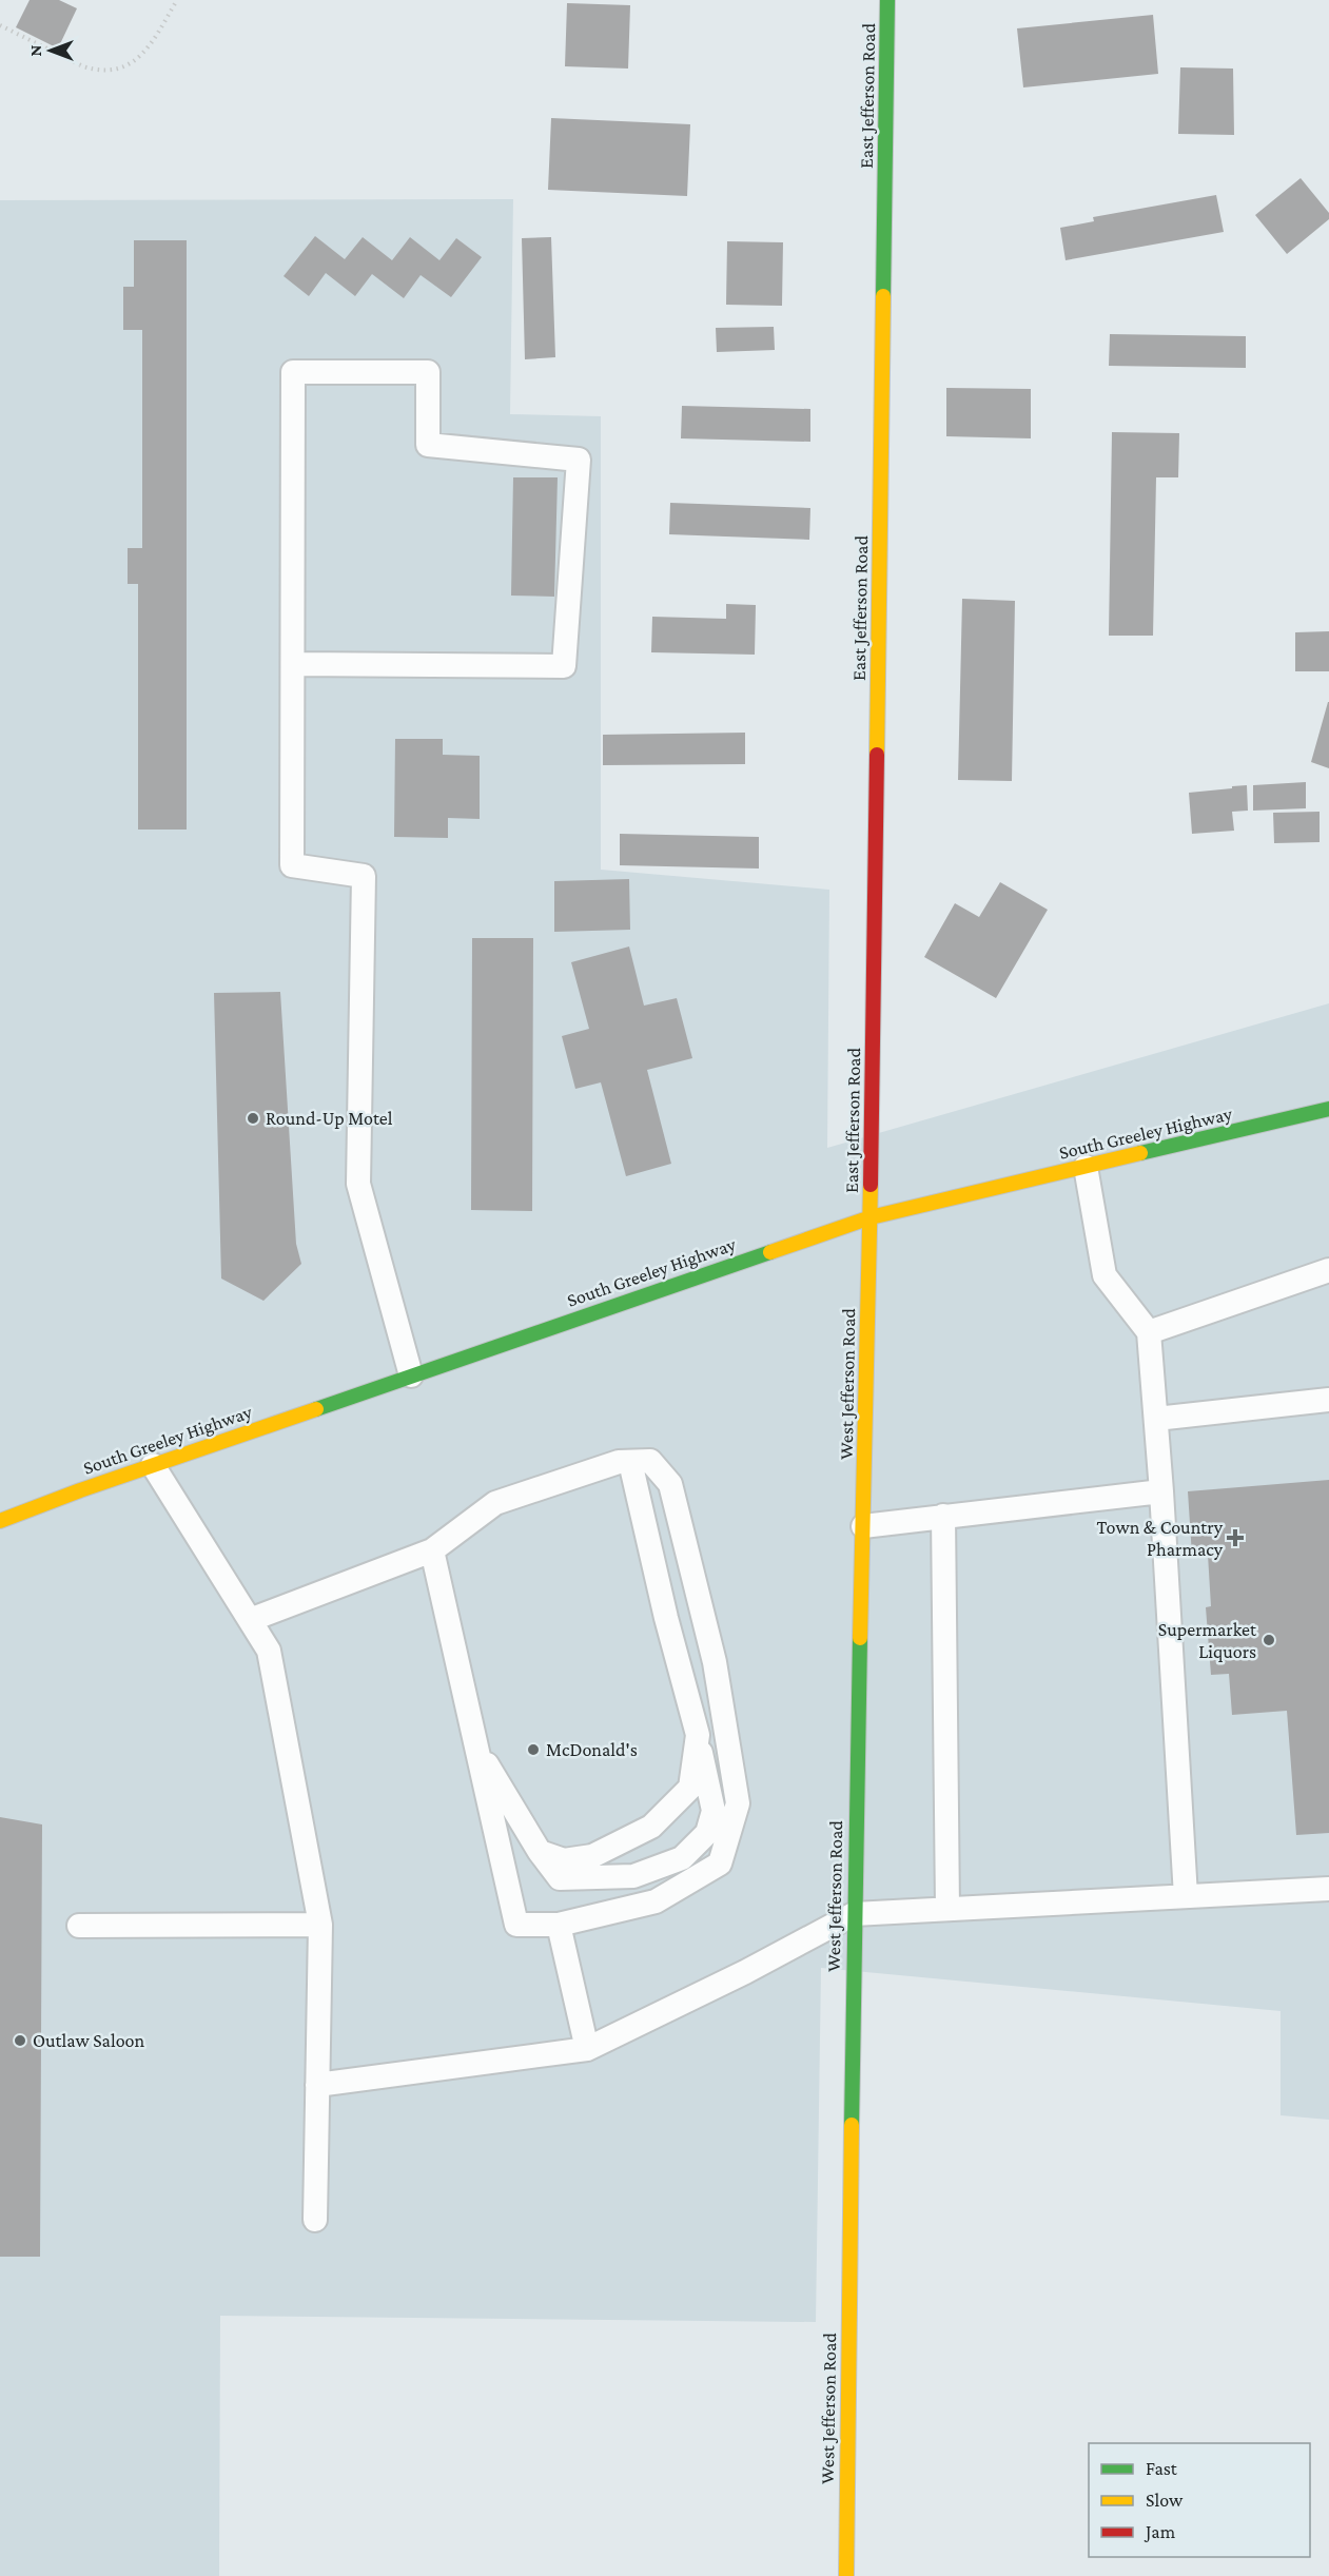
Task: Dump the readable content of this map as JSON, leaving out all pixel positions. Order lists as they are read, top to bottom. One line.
{"streets":{"main road":["East Jefferson Road","South Greeley Highway","West Jefferson Road"]},"crossings":[["East Jefferson Road","South Greeley Highway"],["East Jefferson Road","West Jefferson Road"],["South Greeley Highway","West Jefferson Road"]],"places":{"other":["Round-Up Motel","Supermarket Liquors","McDonald's","Outlaw Saloon"],"health":["Town & Country Pharmacy"]},"legend":["Fast","Slow","Jam"],"north":"left"}
